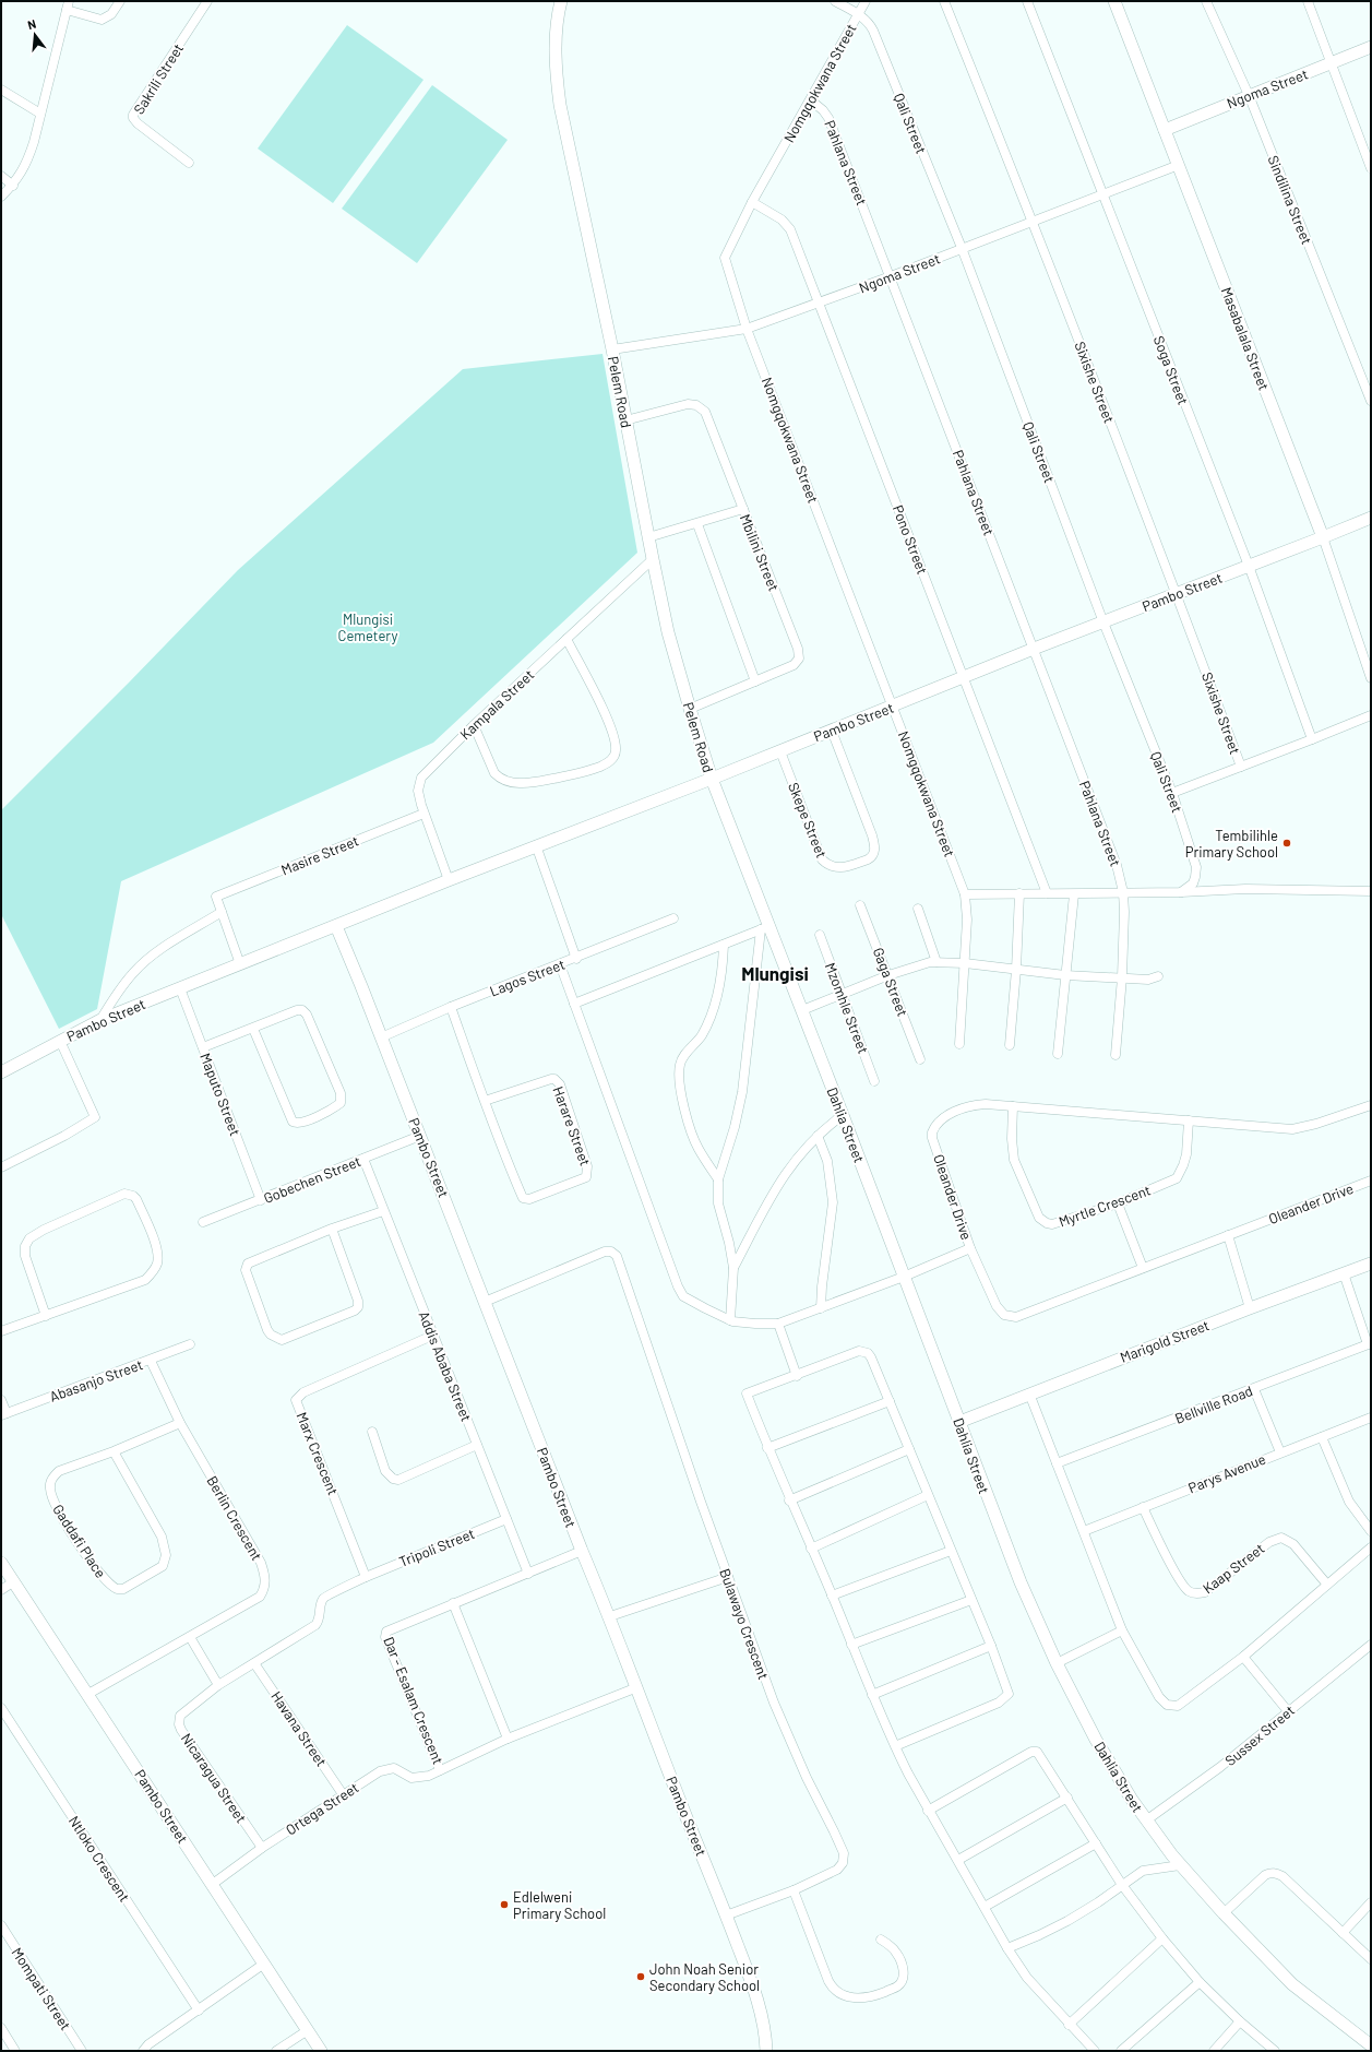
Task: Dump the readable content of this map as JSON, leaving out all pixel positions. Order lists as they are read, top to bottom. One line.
{"streets":{"street":["Sakrili Street","Nomgqokwana Street","Ngoma Street","Qali Street","Pahlana Street","Sindilina Street","Masabalala Street","Soga Street","Sixishe Street","Pelem Road","Pono Street","Mbilini Street","Pambo Street","Kampala Street","Skepe Street","Masire Street","Lagos Street","Gaga Street","Mzomhle Street","Maputo Street","Dahlia Street","Harare Street","Gobechen Street","Oleander Drive","Myrtle Crescent","Marigold Street","Addis Ababa Street","Abasanjo Street","Bellville Road","Marx Crescent","Parys Avenue","Berlin Crescent","Gaddafi Place","Tripoli Street","Kaap Street","Bulawayo Crescent","Dar - Esalam Crescent","Havana Street","Sussex Street","Nicaragua Street","Ortega Street","Ntloko Crescent","Mompati Street"]},"crossings":[["Nomgqokwana Street","Ngoma Street"],["Nomgqokwana Street","Qali Street"],["Nomgqokwana Street","Pahlana Street"],["Nomgqokwana Street","Pono Street"],["Nomgqokwana Street","Pambo Street"],["Ngoma Street","Qali Street"],["Ngoma Street","Pahlana Street"],["Ngoma Street","Sindilina Street"],["Ngoma Street","Masabalala Street"],["Ngoma Street","Soga Street"],["Ngoma Street","Sixishe Street"],["Ngoma Street","Pelem Road"],["Ngoma Street","Pono Street"],["Qali Street","Pambo Street"],["Pahlana Street","Pambo Street"],["Masabalala Street","Pambo Street"],["Soga Street","Pambo Street"],["Sixishe Street","Pambo Street"],["Pelem Road","Mbilini Street"],["Pelem Road","Pambo Street"],["Pelem Road","Kampala Street"],["Pelem Road","Dahlia Street"],["Pono Street","Pambo Street"],["Pambo Street","Kampala Street"],["Pambo Street","Skepe Street"],["Pambo Street","Lagos Street"],["Pambo Street","Maputo Street"],["Pambo Street","Dahlia Street"],["Pambo Street","Gobechen Street"],["Pambo Street","Berlin Crescent"],["Pambo Street","Bulawayo Crescent"],["Pambo Street","Dar - Esalam Crescent"],["Pambo Street","Ortega Street"],["Kampala Street","Masire Street"],["Lagos Street","Harare Street"],["Maputo Street","Gobechen Street"],["Dahlia Street","Marigold Street"],["Dahlia Street","Sussex Street"],["Gobechen Street","Addis Ababa Street"],["Oleander Drive","Myrtle Crescent"],["Addis Ababa Street","Marx Crescent"],["Addis Ababa Street","Tripoli Street"],["Addis Ababa Street","Dar - Esalam Crescent"],["Abasanjo Street","Berlin Crescent"],["Marx Crescent","Tripoli Street"],["Parys Avenue","Kaap Street"],["Berlin Crescent","Gaddafi Place"],["Tripoli Street","Havana Street"],["Tripoli Street","Nicaragua Street"],["Dar - Esalam Crescent","Ortega Street"],["Havana Street","Nicaragua Street"],["Havana Street","Ortega Street"],["Nicaragua Street","Ortega Street"]],"districts":["Mlungisi"],"parks":["Mlungisi Cemetery"],"places":["Tembilihle Primary School","Edlelweni Primary School","John Noah Senior Secondary School"],"north":"top"}
